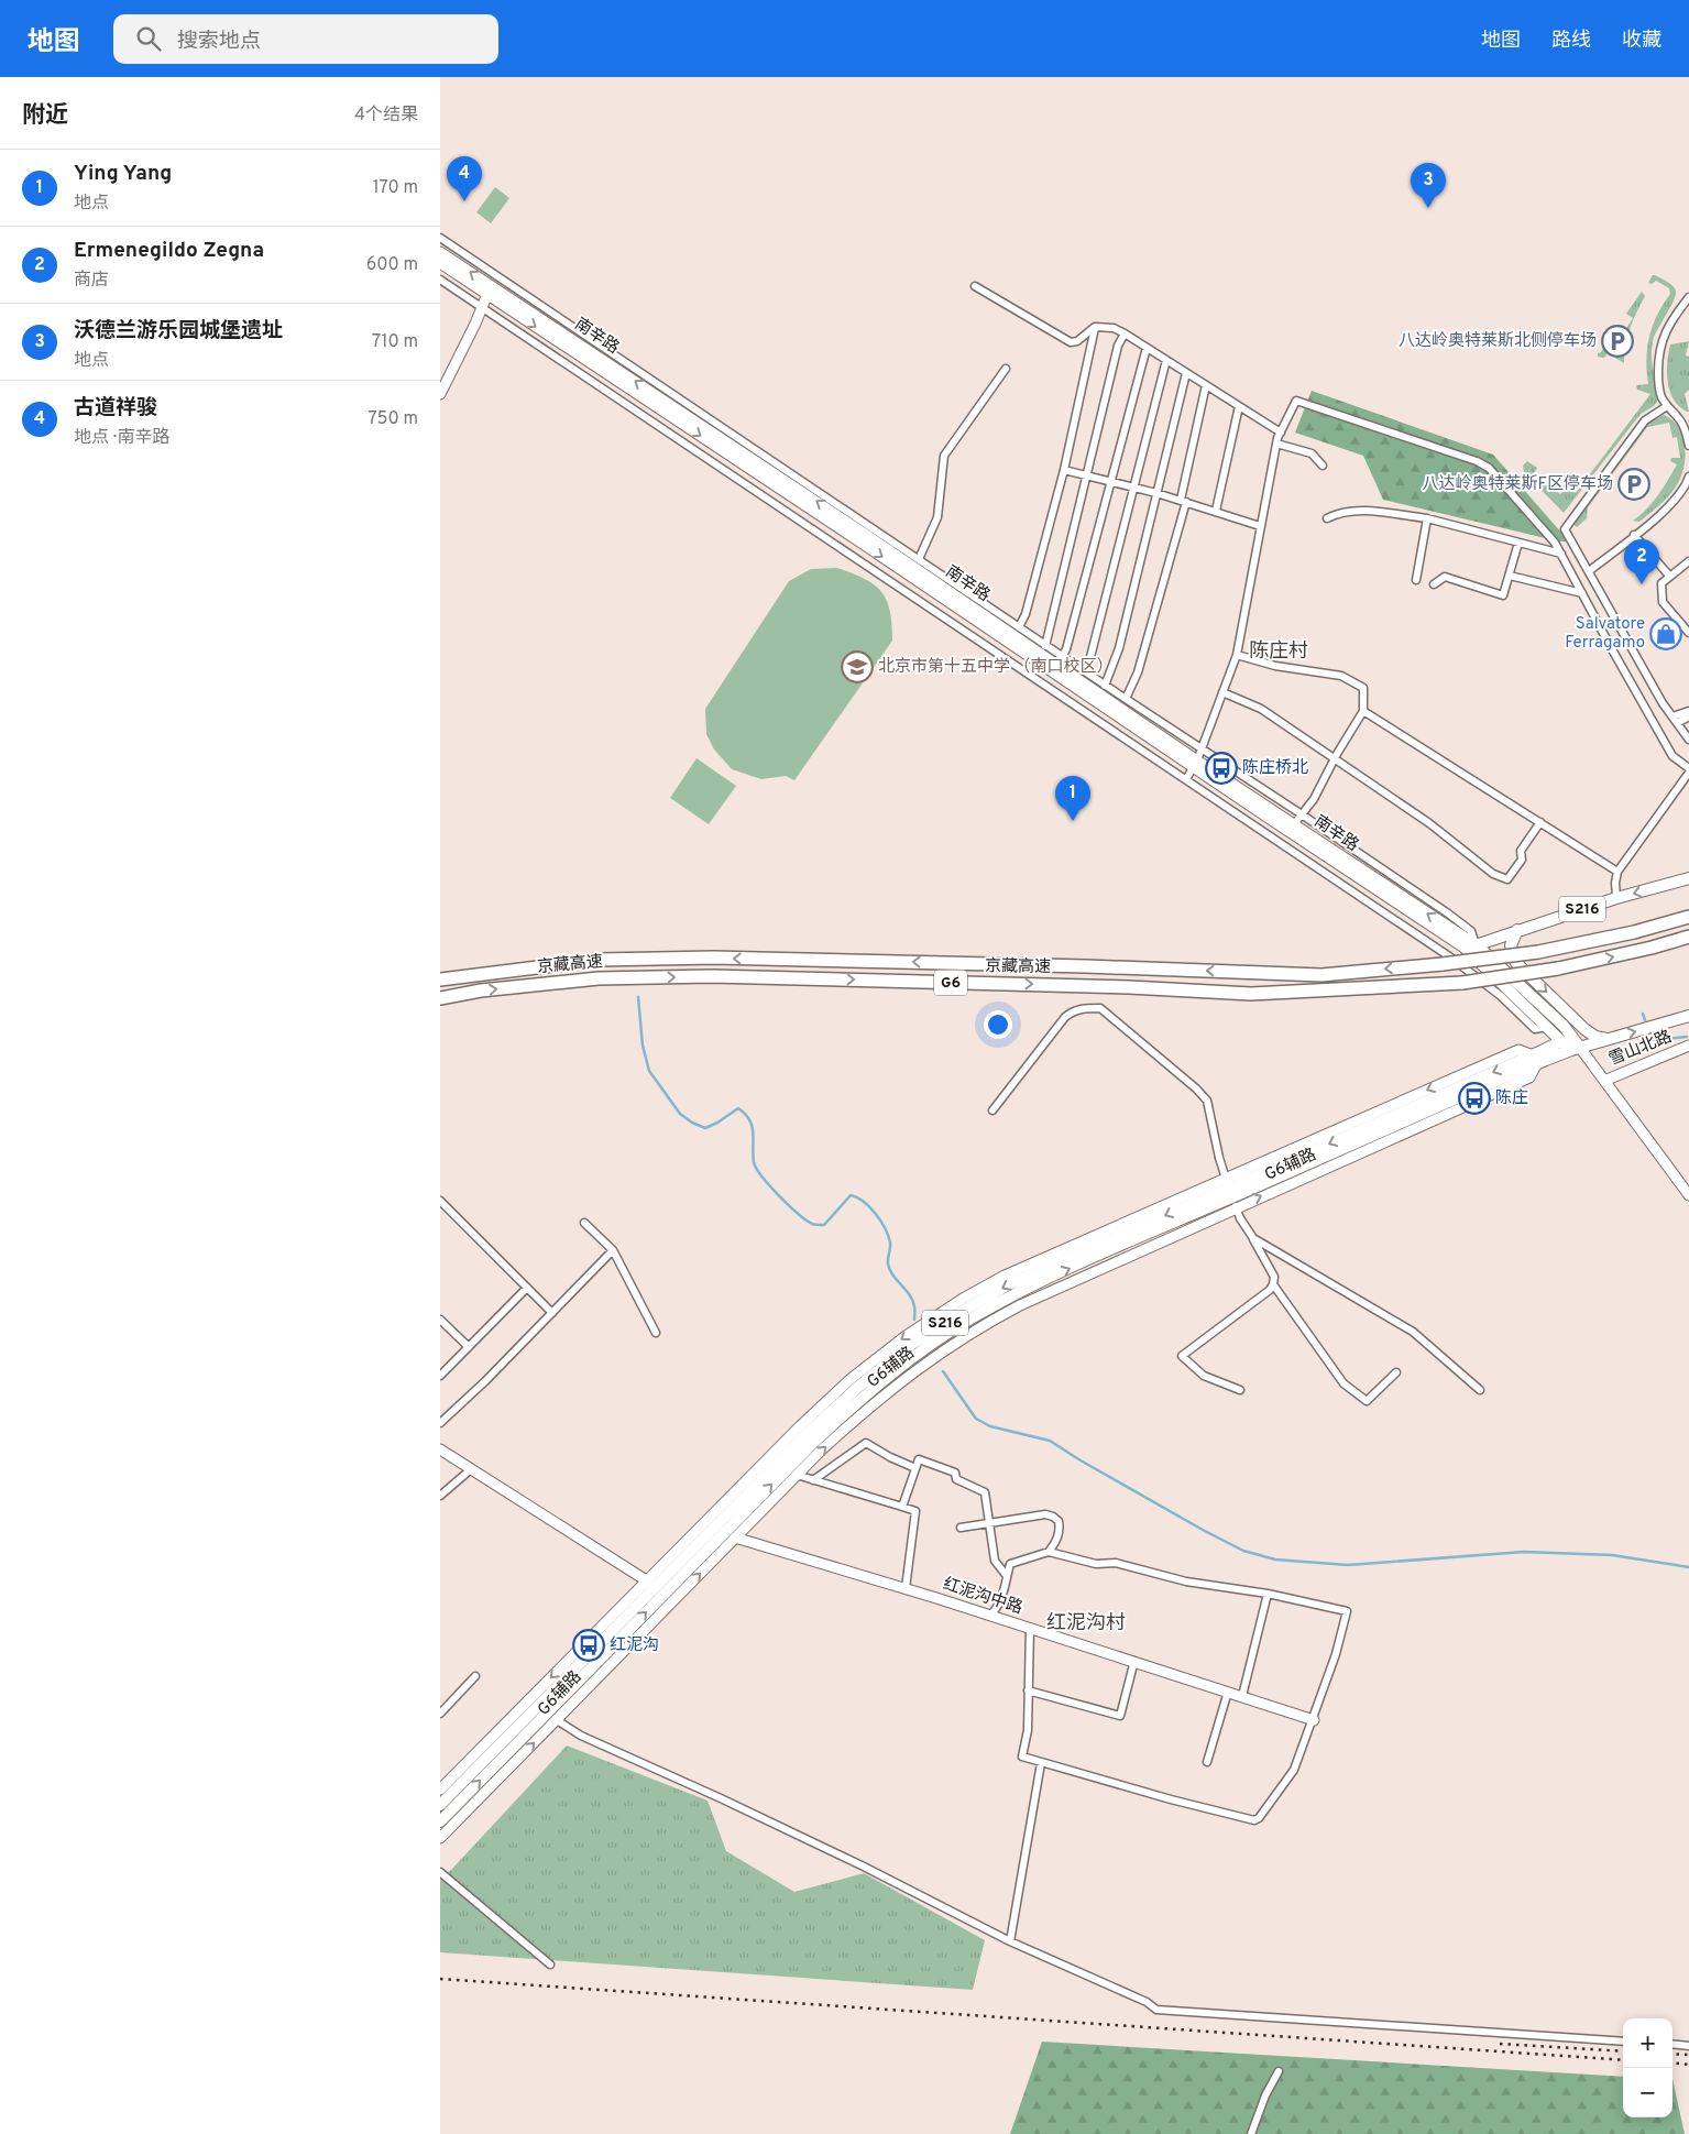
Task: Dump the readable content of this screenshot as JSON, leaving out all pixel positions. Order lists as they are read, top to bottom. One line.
{"streets":{"highway":["京藏高速","G6"],"main road":["S216","G6辅路"],"street":["南辛路","雪山北路","红泥沟中路"]},"crossings":[["南辛路","S216"],["G6辅路","红泥沟中路"]],"districts":["陈庄村","红泥沟村"],"places":{"parking":["八达岭奥特莱斯北侧停车场","八达岭奥特莱斯F区停车场"],"shop":["Salvatore Ferragamo"],"school or university":["北京市第十五中学 （南口校区）"],"bus stop":["陈庄桥北","陈庄","红泥沟"]},"page":{"header":"地图","search":"搜索地点","nav":["地图","路线","收藏"],"heading":["附近","4个结果"],"list":[{"mark":"1","name":"Ying Yang","note":"地点","value":"170 m"},{"mark":"2","name":"Ermenegildo Zegna","note":"商店","value":"600 m"},{"mark":"3","name":"沃德兰游乐园城堡遗址","note":"地点","value":"710 m"},{"mark":"4","name":"古道祥骏","note":"地点 · 南辛路","value":"750 m"}],"pins":["4","3","2","1"],"map_buttons":["+","−"]}}
